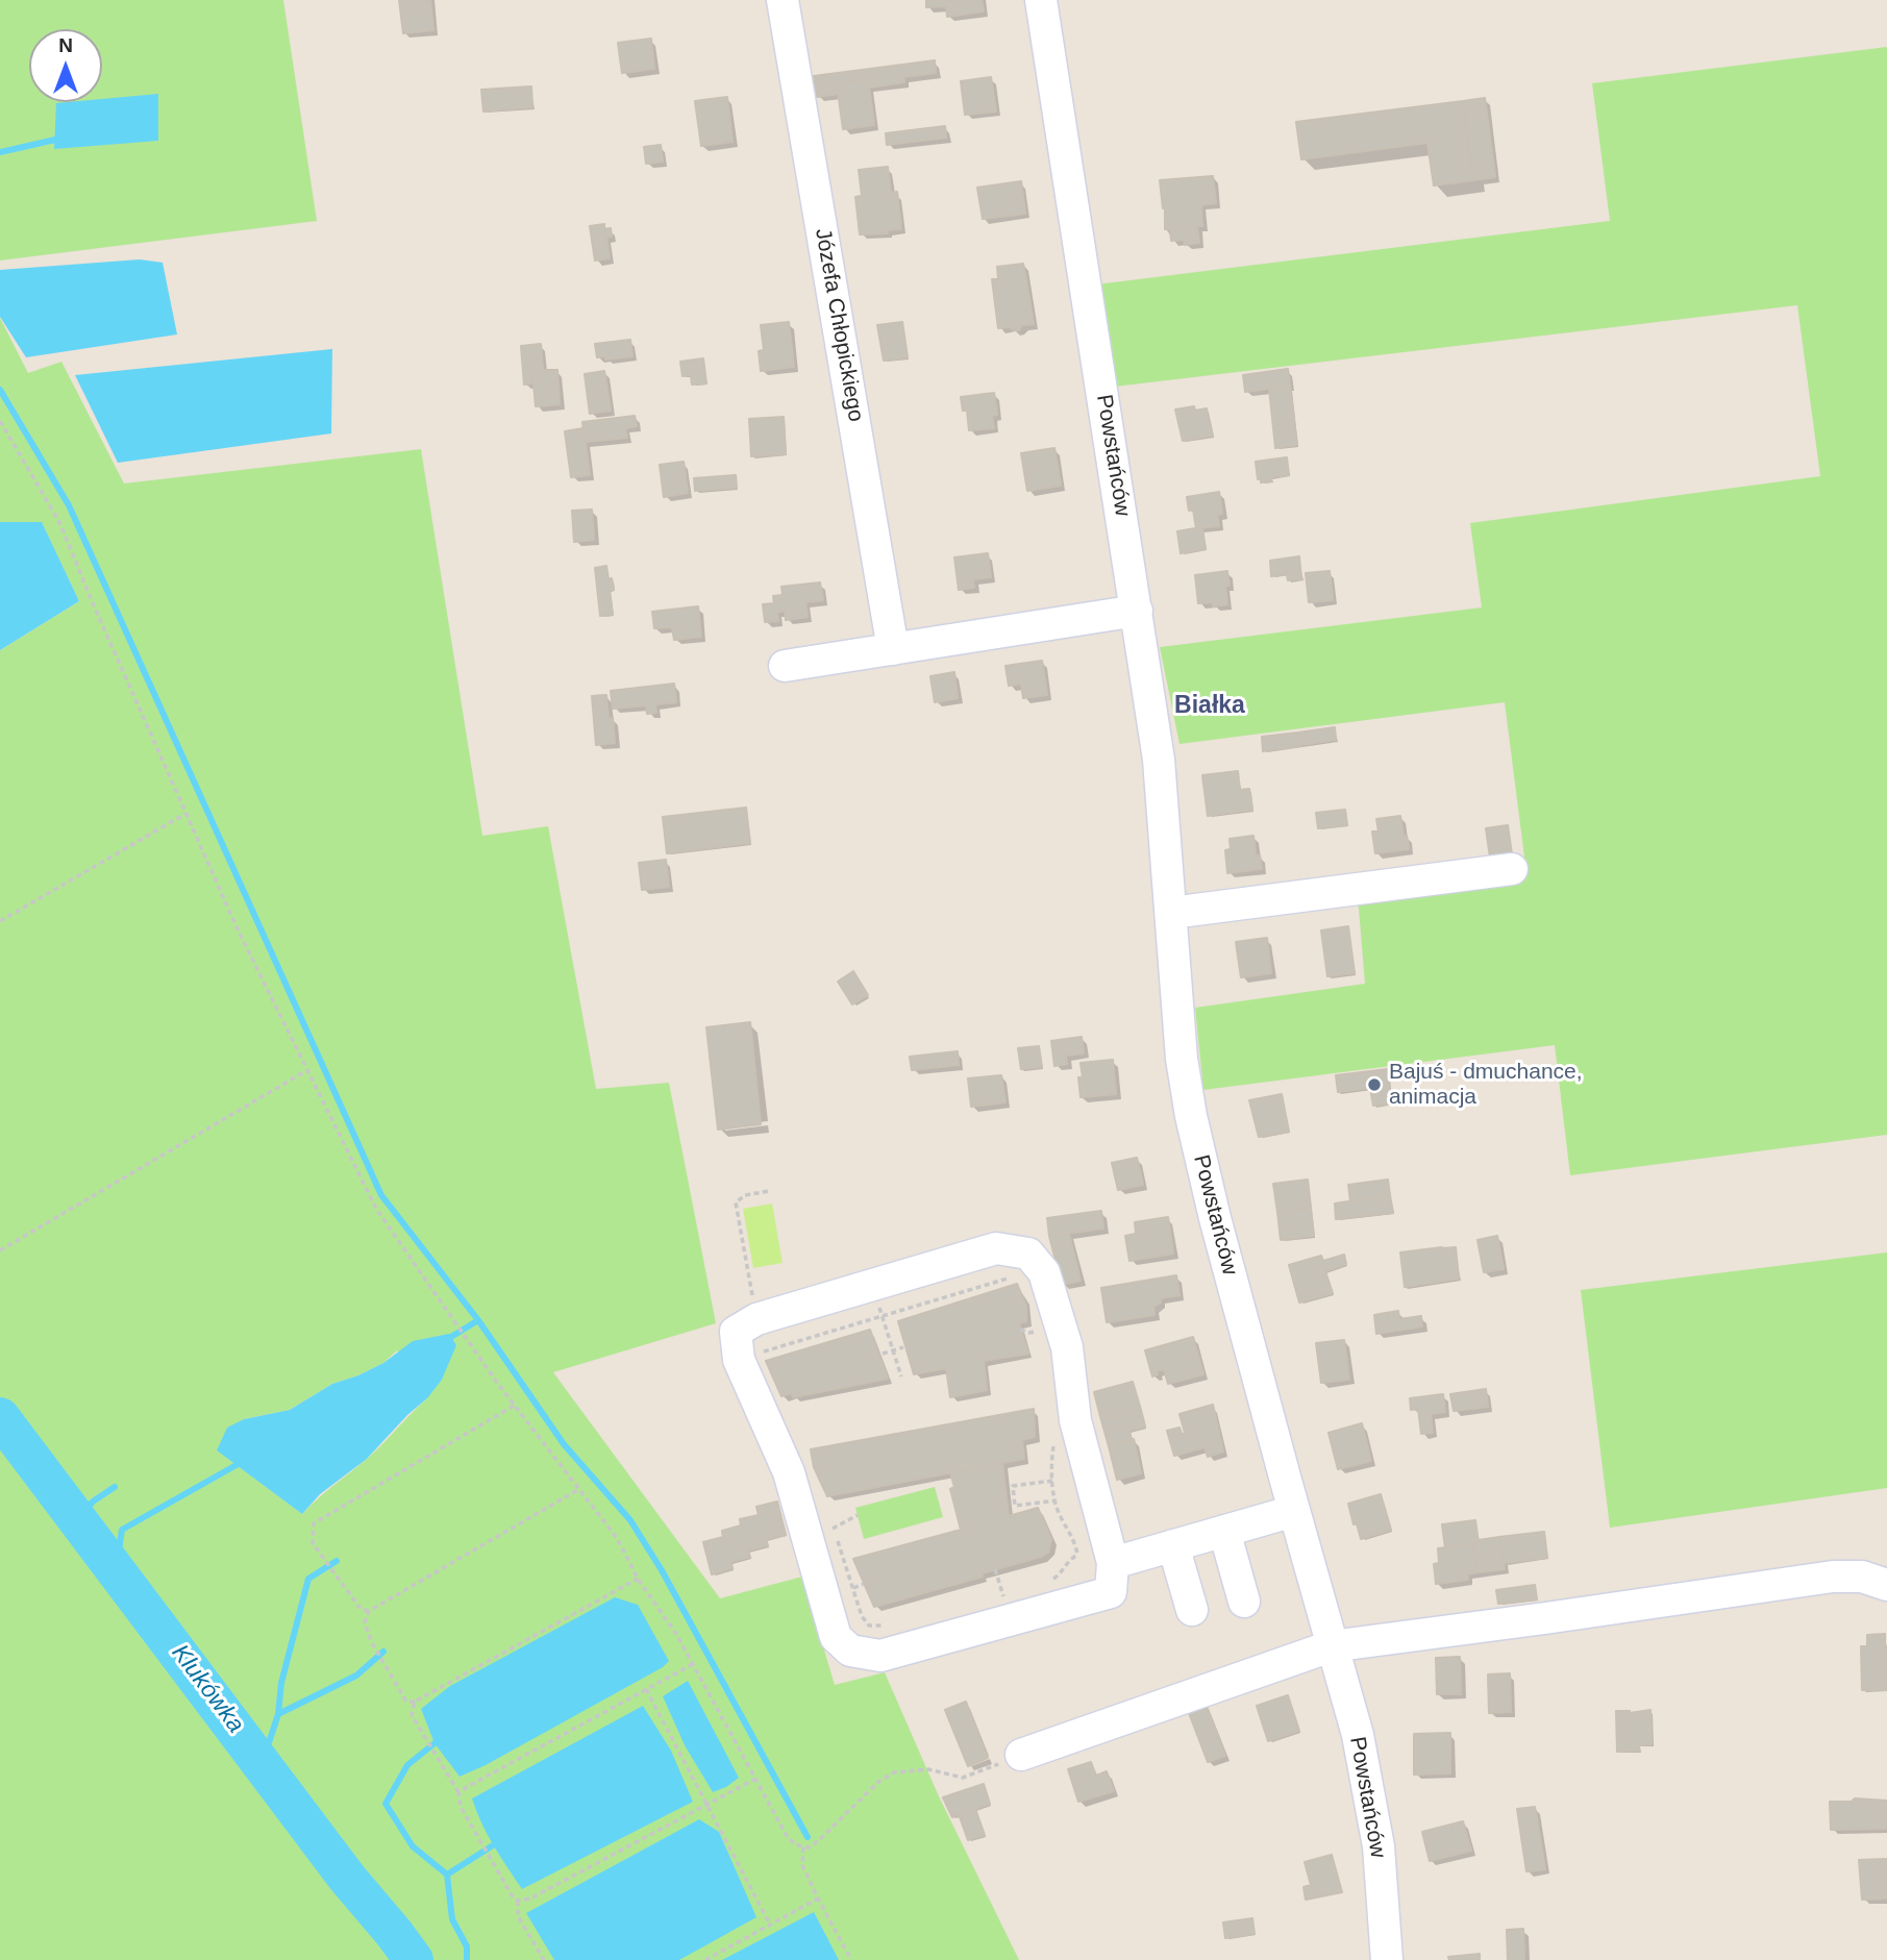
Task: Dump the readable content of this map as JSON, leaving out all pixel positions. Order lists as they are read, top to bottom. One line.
{"streets":{"street":["Józefa Chłopickiego","Powstańców"]},"districts":["Białka"],"water":["Klukówka"],"places":["Bajuś - dmuchance, animacja"],"north":"top"}
